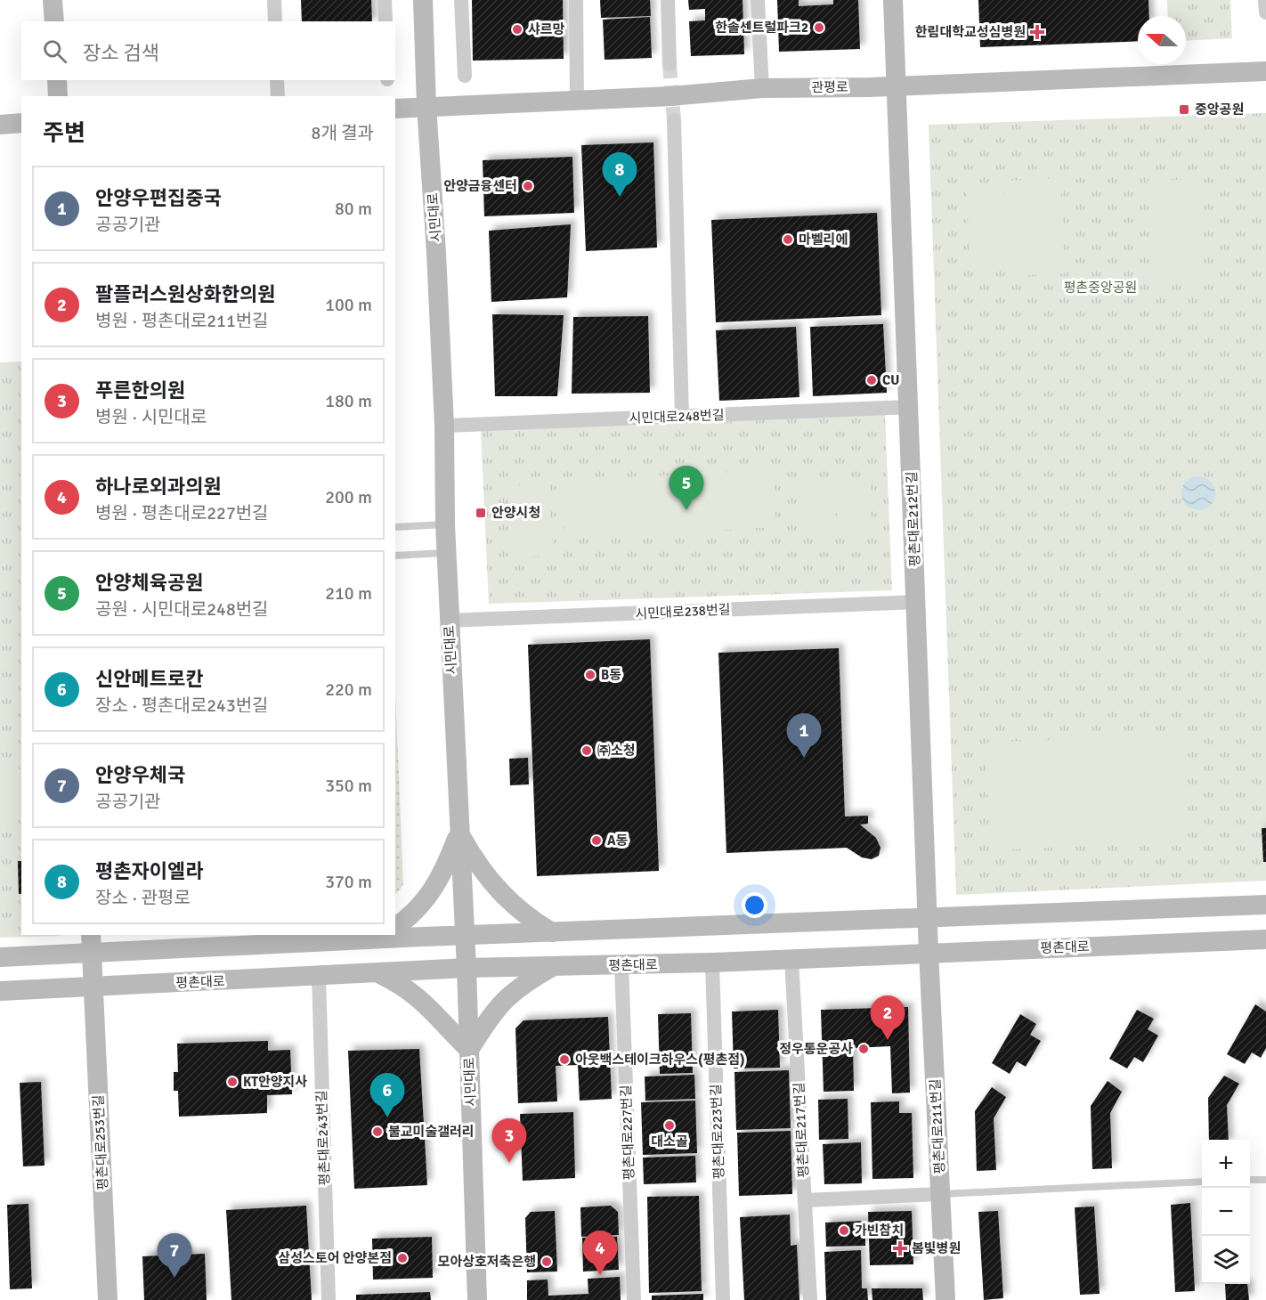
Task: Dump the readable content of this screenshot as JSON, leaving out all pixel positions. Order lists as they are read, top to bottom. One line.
{"streets":{"street":["관평로","시민대로","시민대로248번길","평촌대로212번길","시민대로238번길","평촌대로","평촌대로211번길","평촌대로217번길","평촌대로223번길","평촌대로227번길","평촌대로243번길","평촌대로253번길"]},"crossings":[["관평로","시민대로"],["관평로","평촌대로212번길"],["시민대로","시민대로248번길"],["시민대로","시민대로238번길"],["시민대로","평촌대로"],["시민대로248번길","평촌대로212번길"],["평촌대로212번길","시민대로238번길"],["평촌대로212번길","평촌대로"],["평촌대로212번길","평촌대로211번길"],["평촌대로","평촌대로211번길"],["평촌대로","평촌대로217번길"],["평촌대로","평촌대로223번길"],["평촌대로","평촌대로227번길"],["평촌대로","평촌대로243번길"],["평촌대로","평촌대로253번길"]],"parks":["평촌중앙공원"],"places":{"other":["한솔센트럴파크2","샤르망","안양금융센터","마벨리에","CU","B동","㈜소청","A동","정우통운공사","아웃백스테이크하우스(평촌점)","KT안양지사","대소골","불교미술갤러리","가빈참치","삼성스토어 안양본점","모아상호저축은행"],"health":["한림대학교성심병원","봄빛병원"],"transit":["중앙공원","안양시청"]},"north":"left","page":{"search":"장소 검색","heading":["주변","8개 결과"],"pins":["8","5","1","2","6","3","4","7"],"list":[{"mark":"1","name":"안양우편집중국","note":"공공기관","value":"80 m"},{"mark":"2","name":"팔플러스원상화한의원","note":"병원 · 평촌대로211번길","value":"100 m"},{"mark":"3","name":"푸른한의원","note":"병원 · 시민대로","value":"180 m"},{"mark":"4","name":"하나로외과의원","note":"병원 · 평촌대로227번길","value":"200 m"},{"mark":"5","name":"안양체육공원","note":"공원 · 시민대로248번길","value":"210 m"},{"mark":"6","name":"신안메트로칸","note":"장소 · 평촌대로243번길","value":"220 m"},{"mark":"7","name":"안양우체국","note":"공공기관","value":"350 m"},{"mark":"8","name":"평촌자이엘라","note":"장소 · 관평로","value":"370 m"}],"map_buttons":["+","−"]}}
